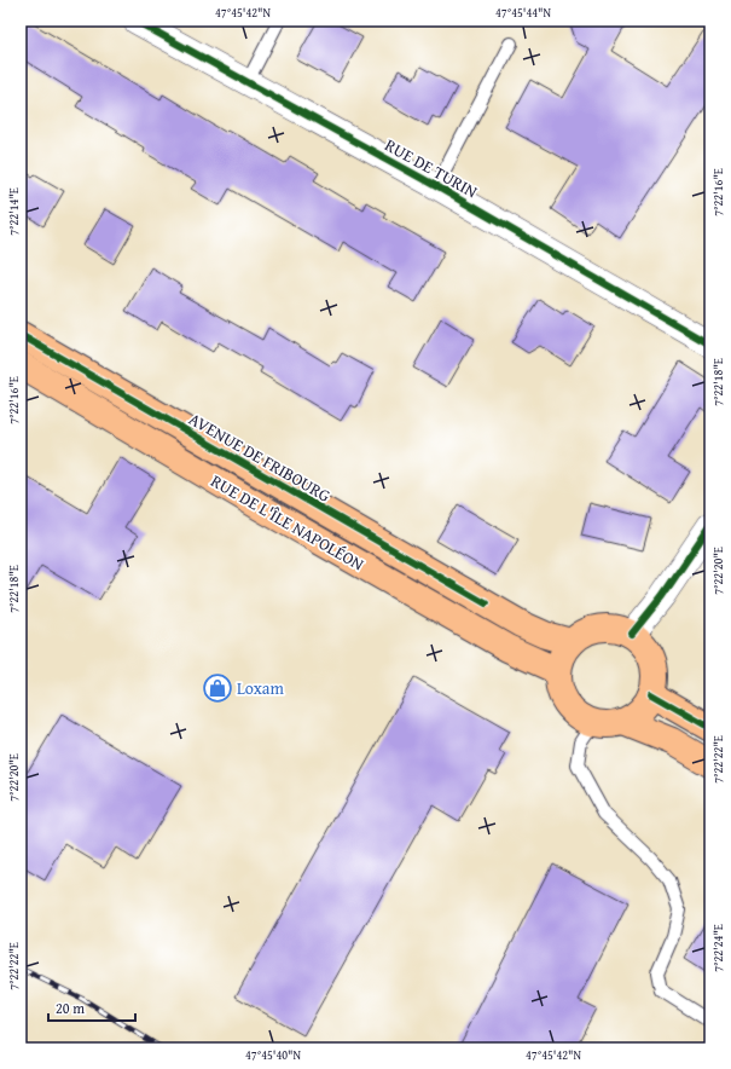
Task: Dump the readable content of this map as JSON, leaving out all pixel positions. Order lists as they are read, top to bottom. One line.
{"streets":{"main road":["AVENUE DE FRIBOURG","RUE DE L'ÎLE NAPOLÉON"],"street":["RUE DE TURIN"]},"crossings":[["AVENUE DE FRIBOURG","RUE DE L'ÎLE NAPOLÉON"]],"places":{"shop":["Loxam"]},"scale_bar":"20 m","coordinates":["47°45'42\"N","47°45'44\"N","7°22'16\"E","7°22'14\"E","7°22'18\"E","7°22'20\"E","7°22'22\"E","7°22'24\"E","47°45'40\"N"]}
